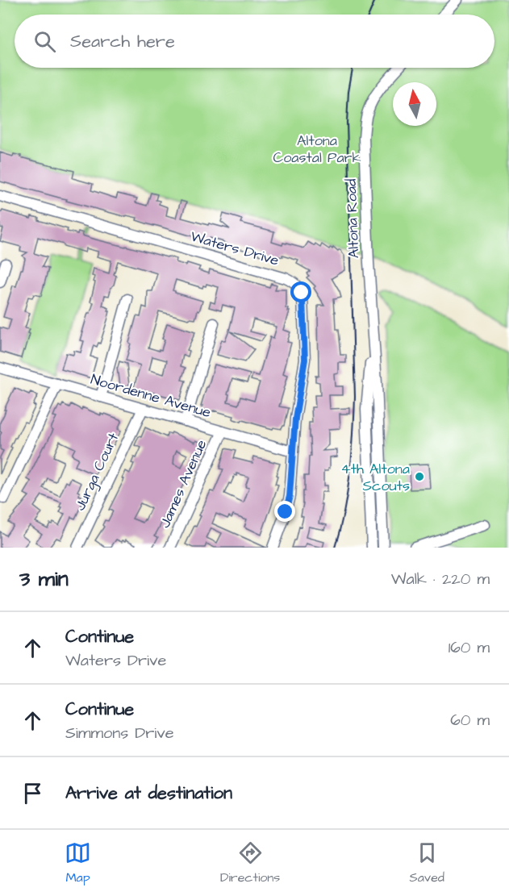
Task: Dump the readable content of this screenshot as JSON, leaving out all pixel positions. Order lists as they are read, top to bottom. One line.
{"streets":{"street":["Altona Road","Waters Drive","Noordenne Avenue","Jurga Court","James Avenue"]},"crossings":[["Waters Drive","Noordenne Avenue"],["Noordenne Avenue","Jurga Court"],["Noordenne Avenue","James Avenue"]],"parks":["Altona Coastal Park"],"places":["4th Altona Scouts"],"north":"top","page":{"search":"Search here","heading":["3 min","Walk · 220 m"],"list":[["Continue","Waters Drive","160 m"],["Continue","Simmons Drive","60 m"],"Arrive at destination"],"nav":["Map","Directions","Saved"]}}
